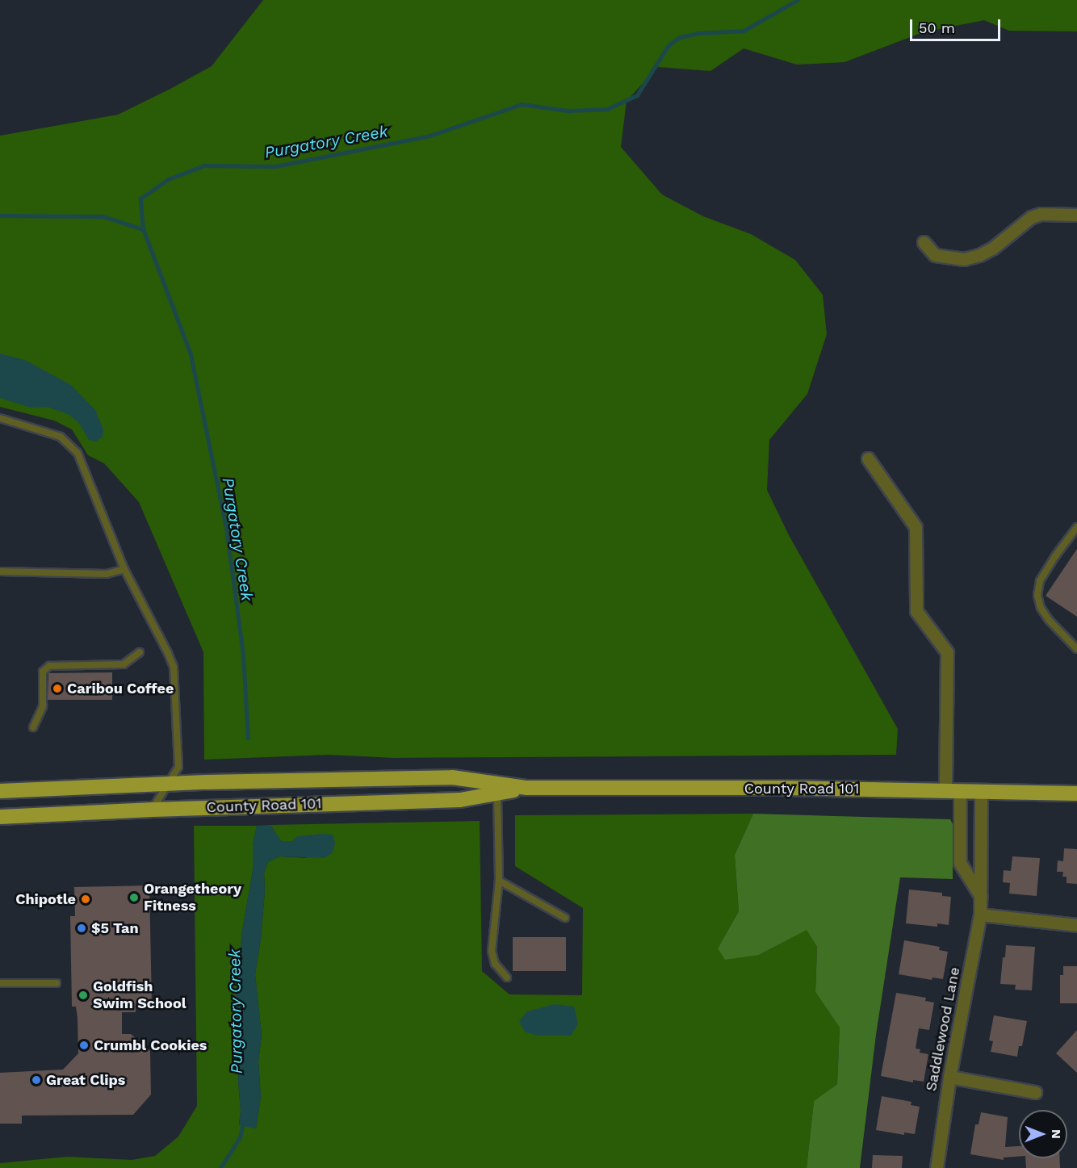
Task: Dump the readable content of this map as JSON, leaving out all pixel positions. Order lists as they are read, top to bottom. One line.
{"streets":{"main road":["County Road 101"],"street":["Saddlewood Lane"]},"crossings":[["County Road 101","Saddlewood Lane"]],"water":["Purgatory Creek"],"places":["Caribou Coffee","Orangetheory Fitness","Chipotle","$5 Tan","Goldfish Swim School","Crumbl Cookies","Great Clips"],"scale_bar":"50 m","north":"right"}
